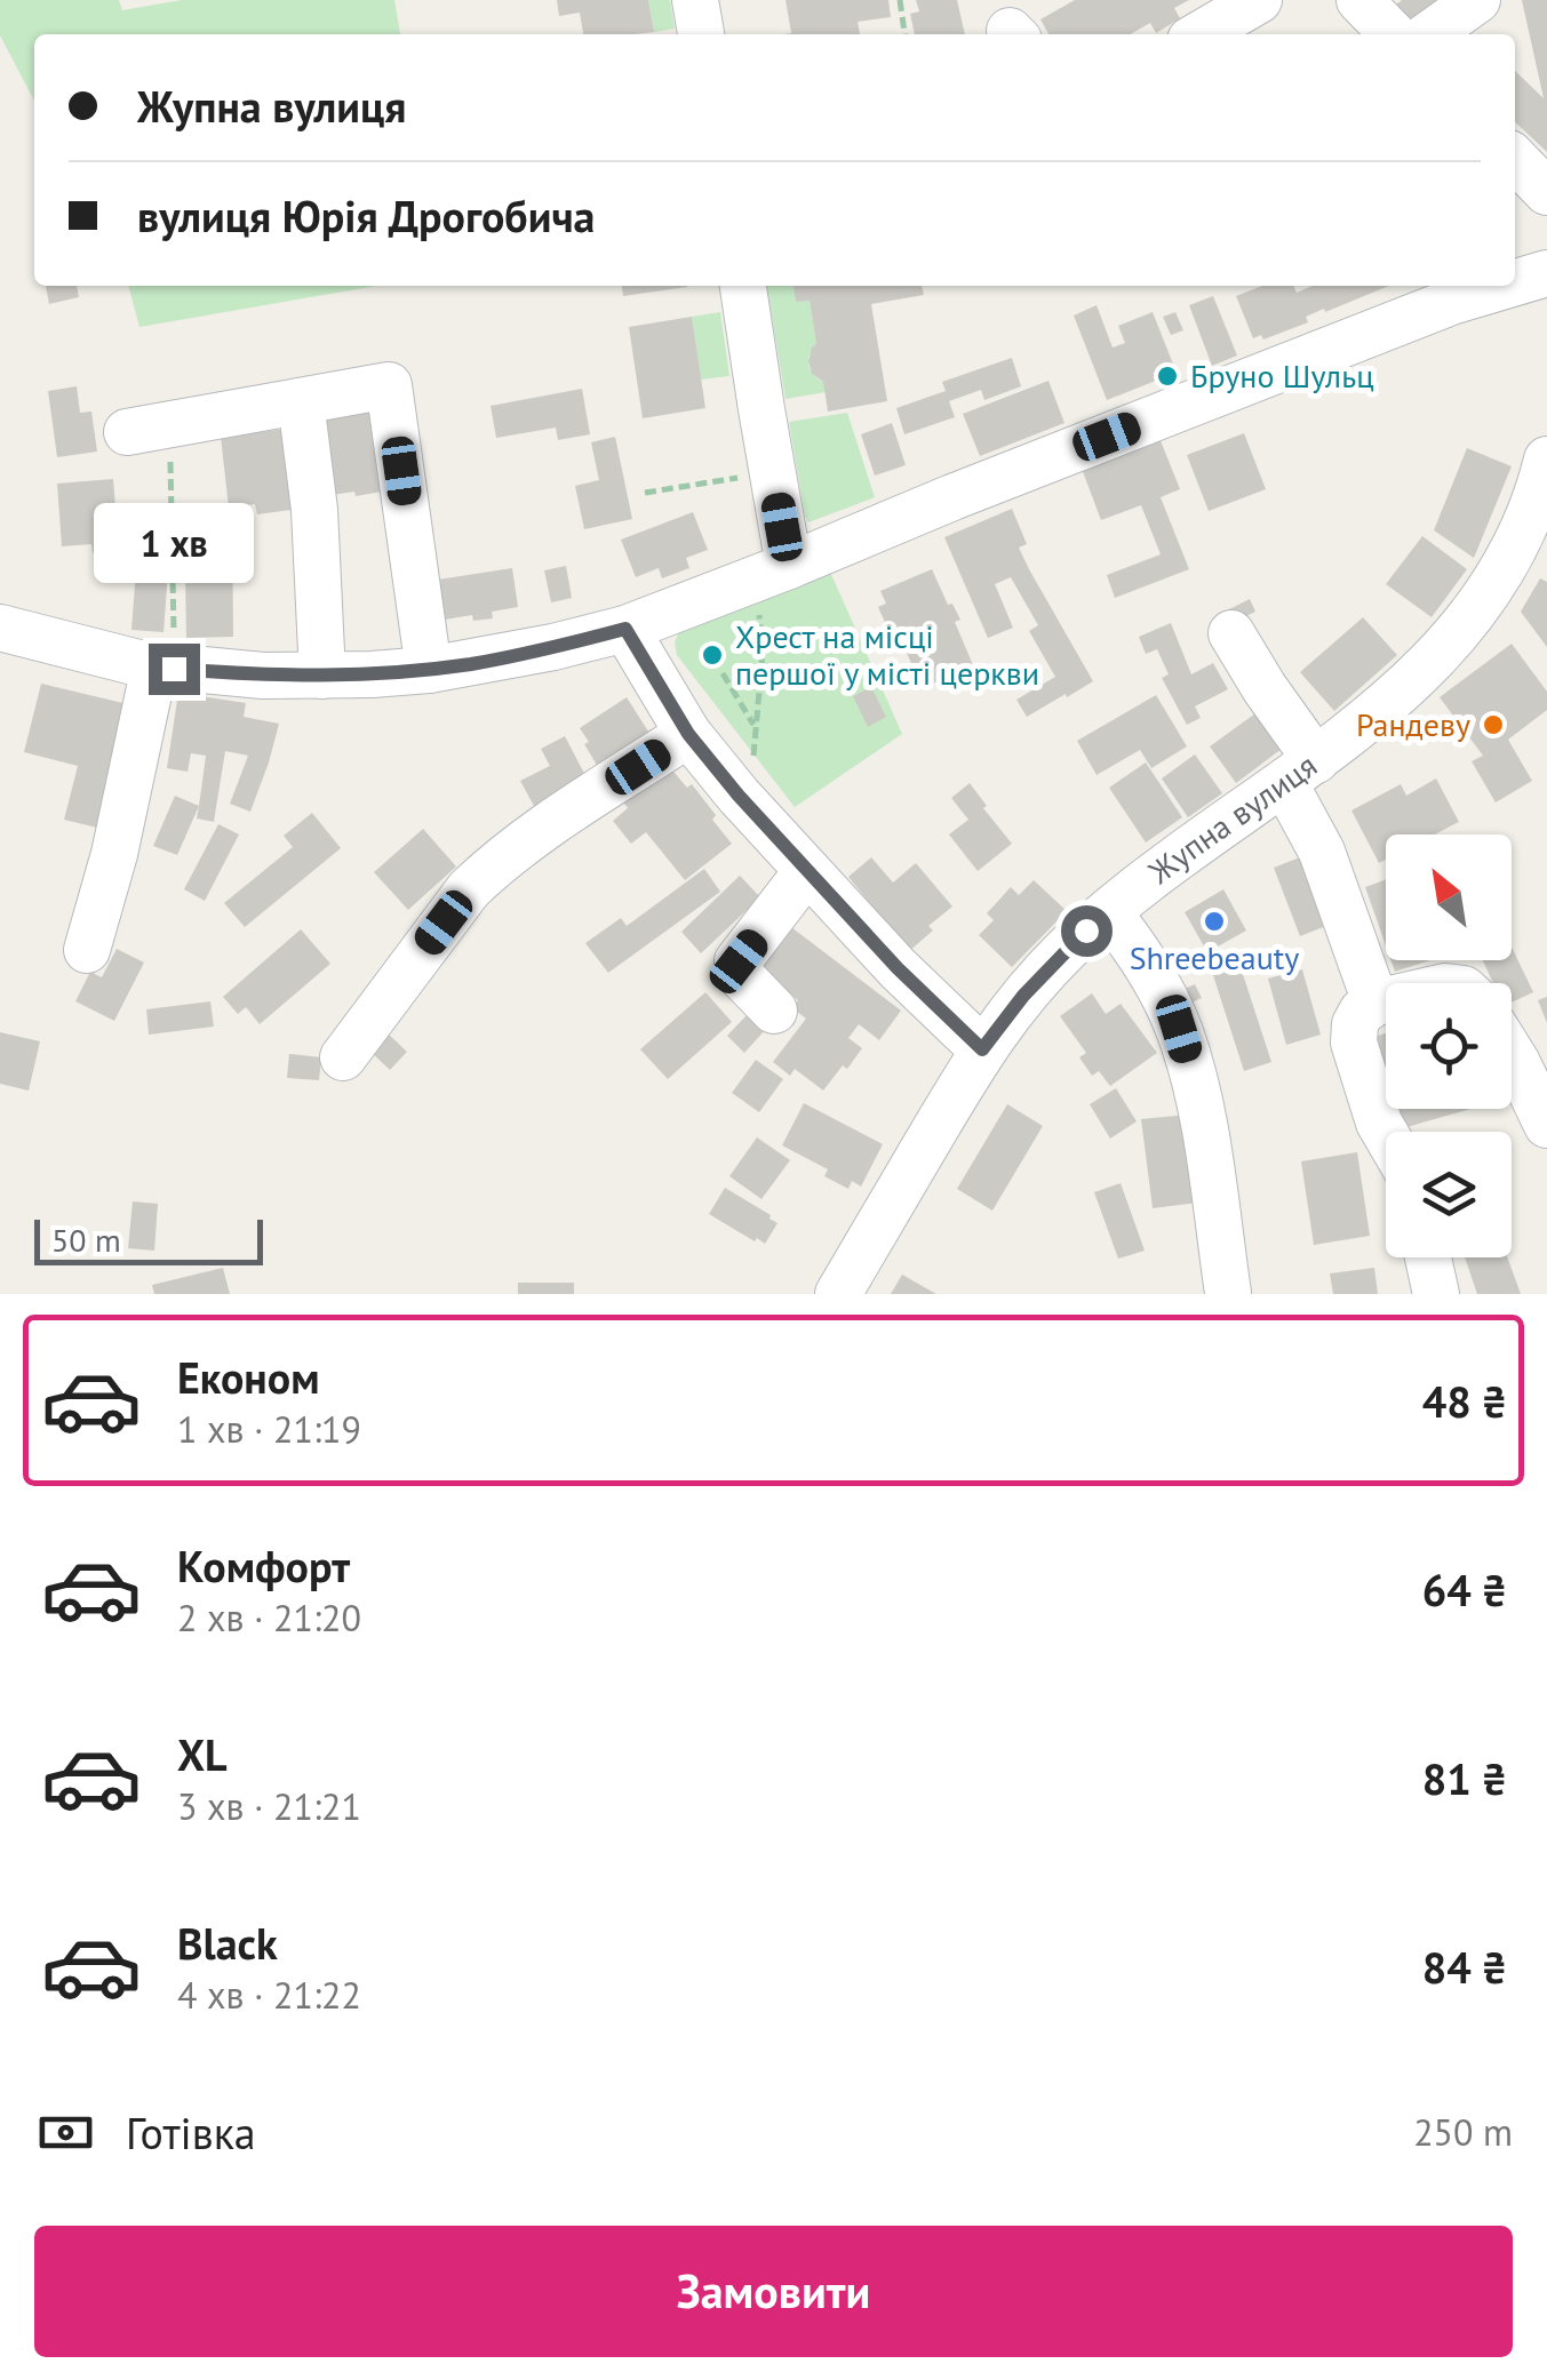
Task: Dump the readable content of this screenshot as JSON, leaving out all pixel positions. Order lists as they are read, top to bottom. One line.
{"streets":{"street":["Жупна вулиця"]},"places":["Бруно Шульц","Хрест на місці першої у місті церкви","Рандеву","Shreebeauty"],"scale_bar":"50 m","north":"top left","page":{"banner":["Жупна вулиця","вулиця Юрія Дрогобича"],"bubble":"1 хв","scale":"50 m","list":[{"name":"Економ","note":"1 хв · 21:19","value":"48 ₴"},{"name":"Комфорт","note":"2 хв · 21:20","value":"64 ₴"},{"name":"XL","note":"3 хв · 21:21","value":"81 ₴"},{"name":"Black","note":"4 хв · 21:22","value":"84 ₴"}],"pay":["Готівка","250 m"],"buttons":"Замовити"}}
